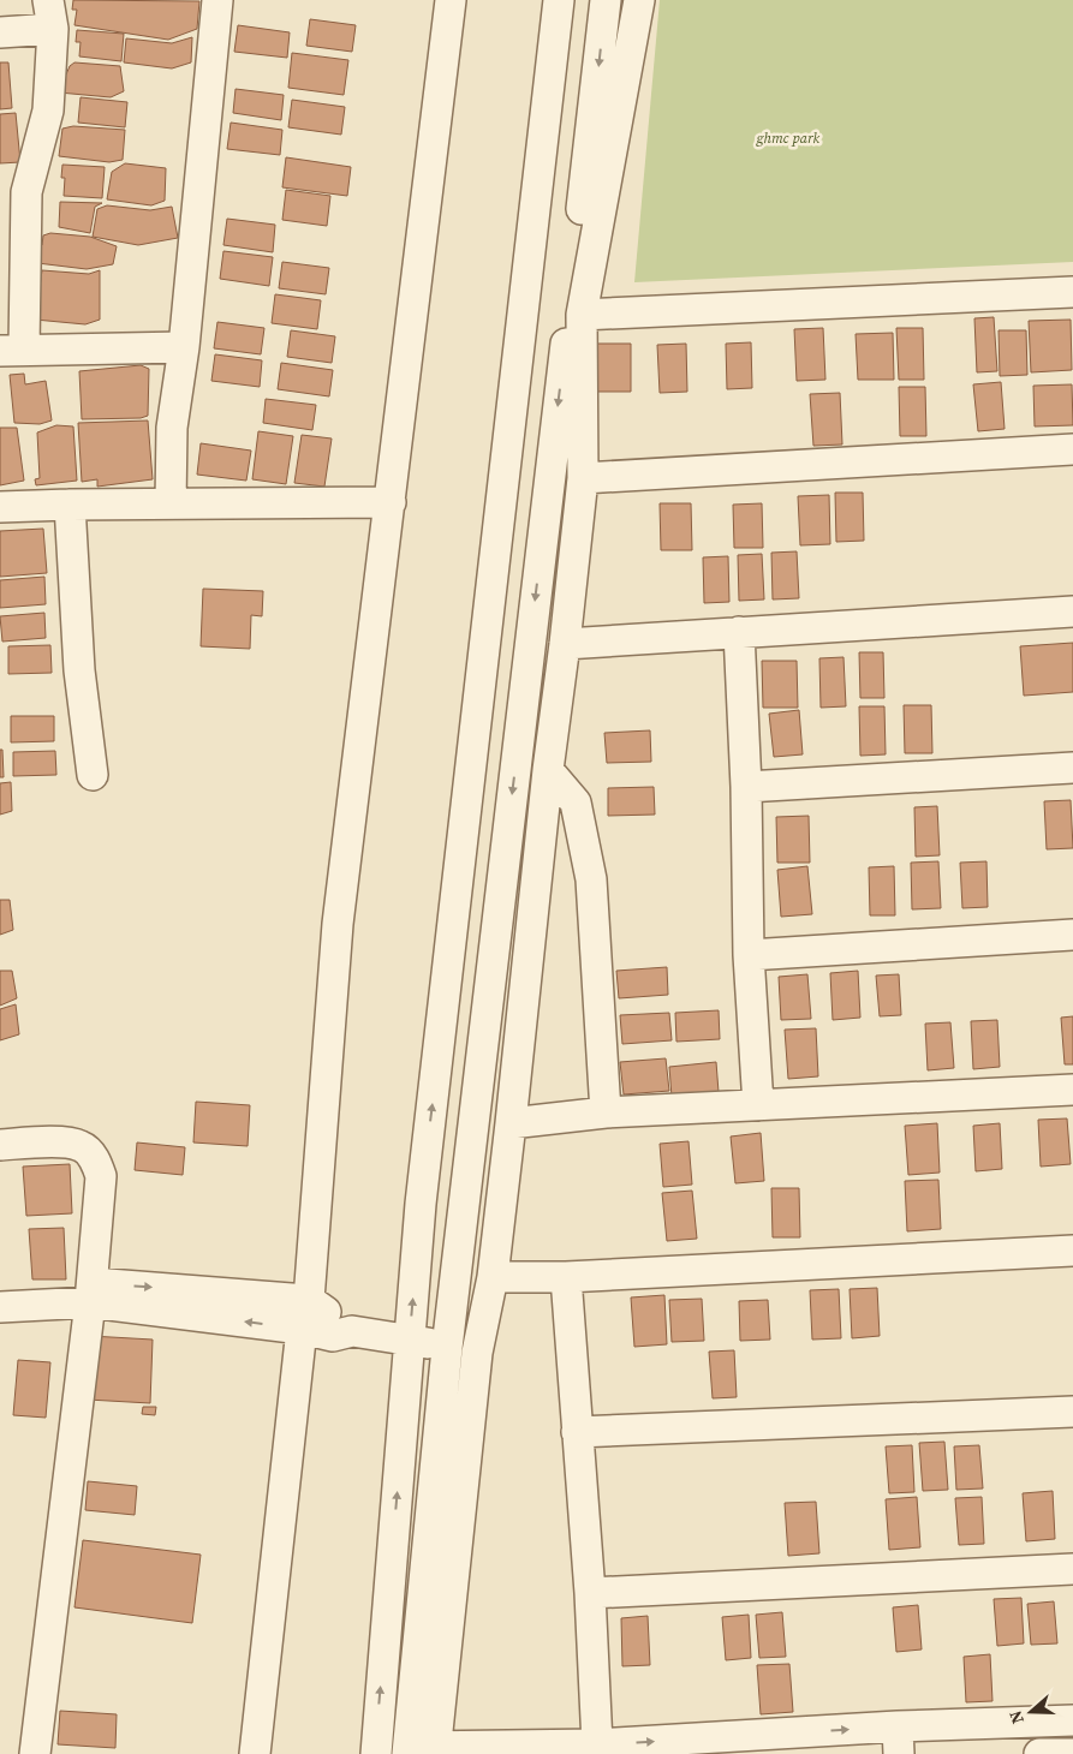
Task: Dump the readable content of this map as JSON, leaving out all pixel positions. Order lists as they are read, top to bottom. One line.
{"parks":["ghmc park"],"north":"left"}
